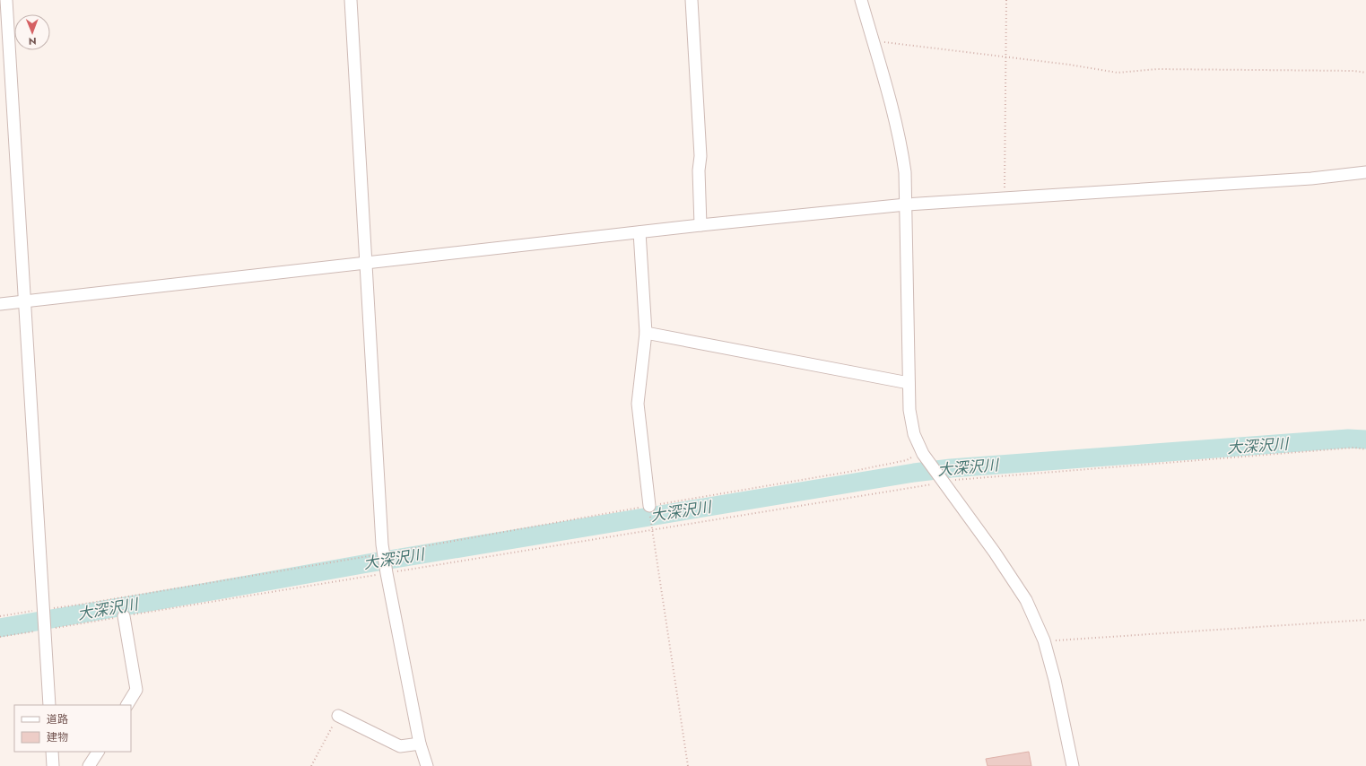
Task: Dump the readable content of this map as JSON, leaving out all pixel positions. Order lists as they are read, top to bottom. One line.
{"water":["大深沢川"],"legend":["道路","建物"],"north":"bottom"}
